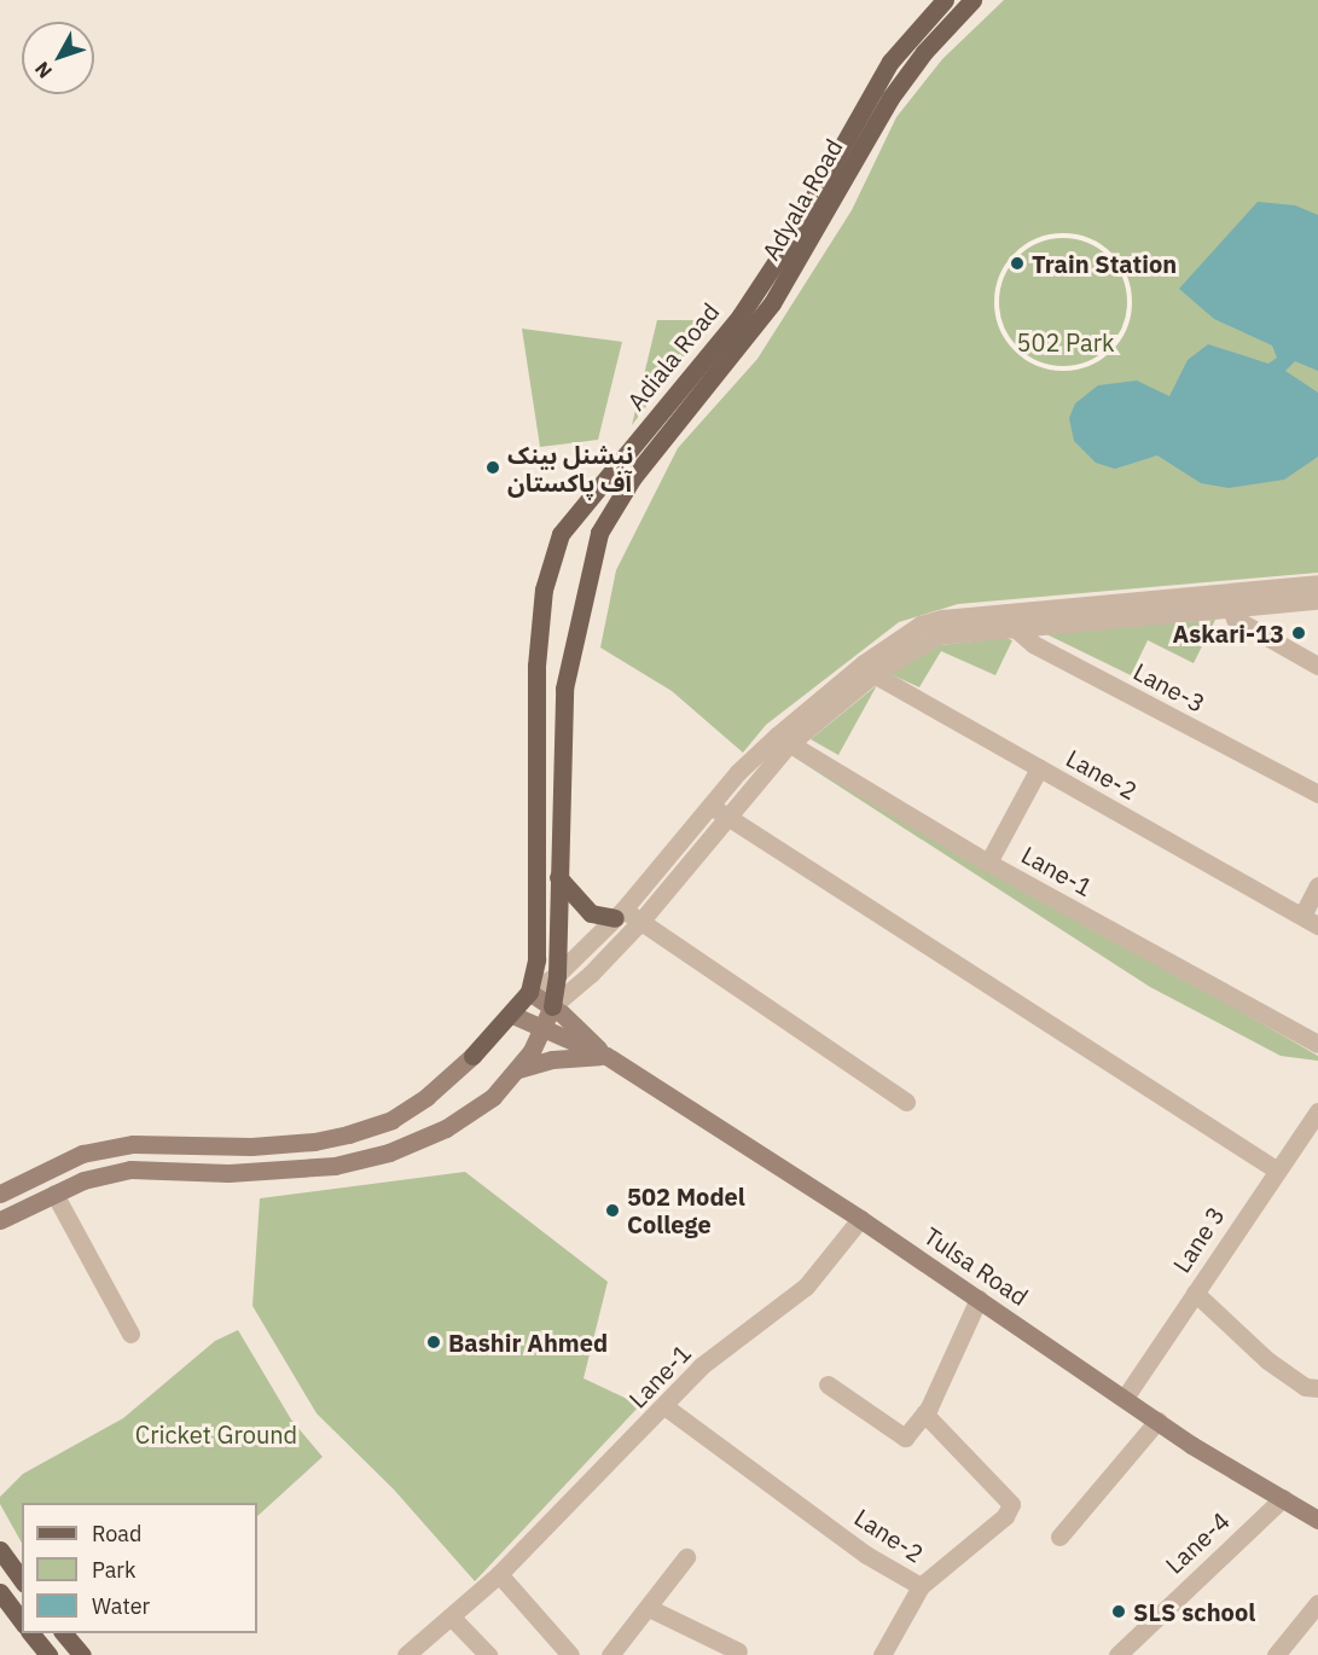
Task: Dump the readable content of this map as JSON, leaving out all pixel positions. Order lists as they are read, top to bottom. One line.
{"streets":{"main road":["Adyala Road","Adiala Road","Tulsa Road"],"street":["Lane-3","Lane-2","Lane-1","Lane 3","Lane-4"]},"crossings":[["Adyala Road","Adiala Road"],["Adiala Road","Tulsa Road"],["Lane-2","Lane-1"],["Lane-1","Tulsa Road"],["Lane 3","Tulsa Road"],["Tulsa Road","Lane-4"]],"parks":["502 Park","Cricket Ground"],"places":["Train Station","نیشنل بینک آف پاکستان","Askari-13","502 Model College","Bashir Ahmed","SLS school"],"legend":["Road","Park","Water"],"north":"bottom left"}
